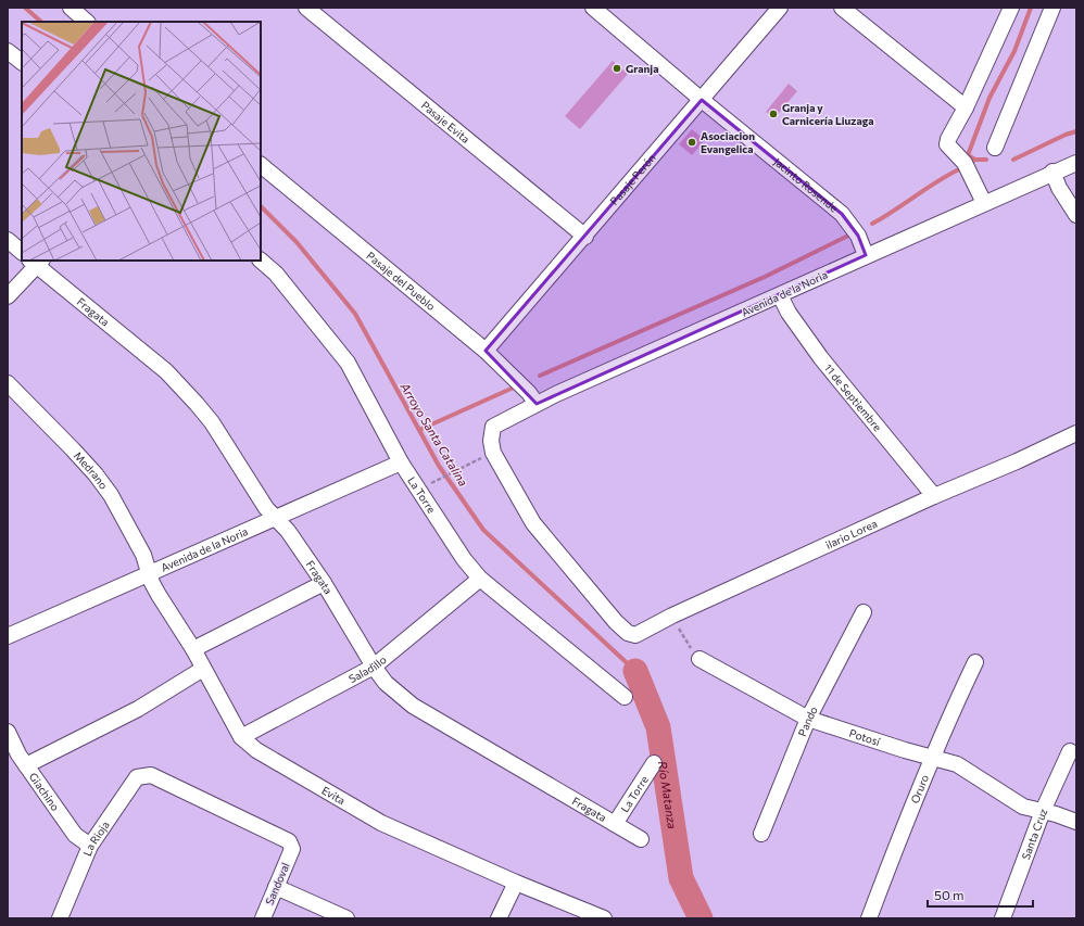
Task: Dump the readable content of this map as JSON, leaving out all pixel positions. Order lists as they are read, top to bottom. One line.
{"streets":{"street":["Pasaje Evita","Pasaje Perón","Jacinto Rosende","Pasaje del Pueblo","Avenida de la Noria","Fragata","11 de Septiembre","Medrano","La Torre","ilario Lorea","Saladillo","Pando","Potosí","Oruro","Giachino","Evita","Santa Cruz","La Rioja","Sandoval"]},"crossings":[["Pasaje Evita","Pasaje Perón"],["Pasaje Perón","Jacinto Rosende"],["Pasaje Perón","Pasaje del Pueblo"],["Jacinto Rosende","Avenida de la Noria"],["Pasaje del Pueblo","Avenida de la Noria"],["Avenida de la Noria","Fragata"],["Avenida de la Noria","11 de Septiembre"],["Avenida de la Noria","Medrano"],["Avenida de la Noria","La Torre"],["Avenida de la Noria","ilario Lorea"],["Avenida de la Noria","Evita"],["Fragata","La Torre"],["Fragata","Saladillo"],["11 de Septiembre","ilario Lorea"],["Medrano","Evita"],["La Torre","Saladillo"],["Saladillo","Evita"],["Pando","Potosí"],["Potosí","Oruro"],["Potosí","Santa Cruz"],["Giachino","La Rioja"],["La Rioja","Sandoval"]],"water":["Arroyo Santa Catalina","Río Matanza"],"places":["Granja","Granja y Carnicería Liuzaga","Asociacion Evangelica"],"scale_bar":"50 m"}
